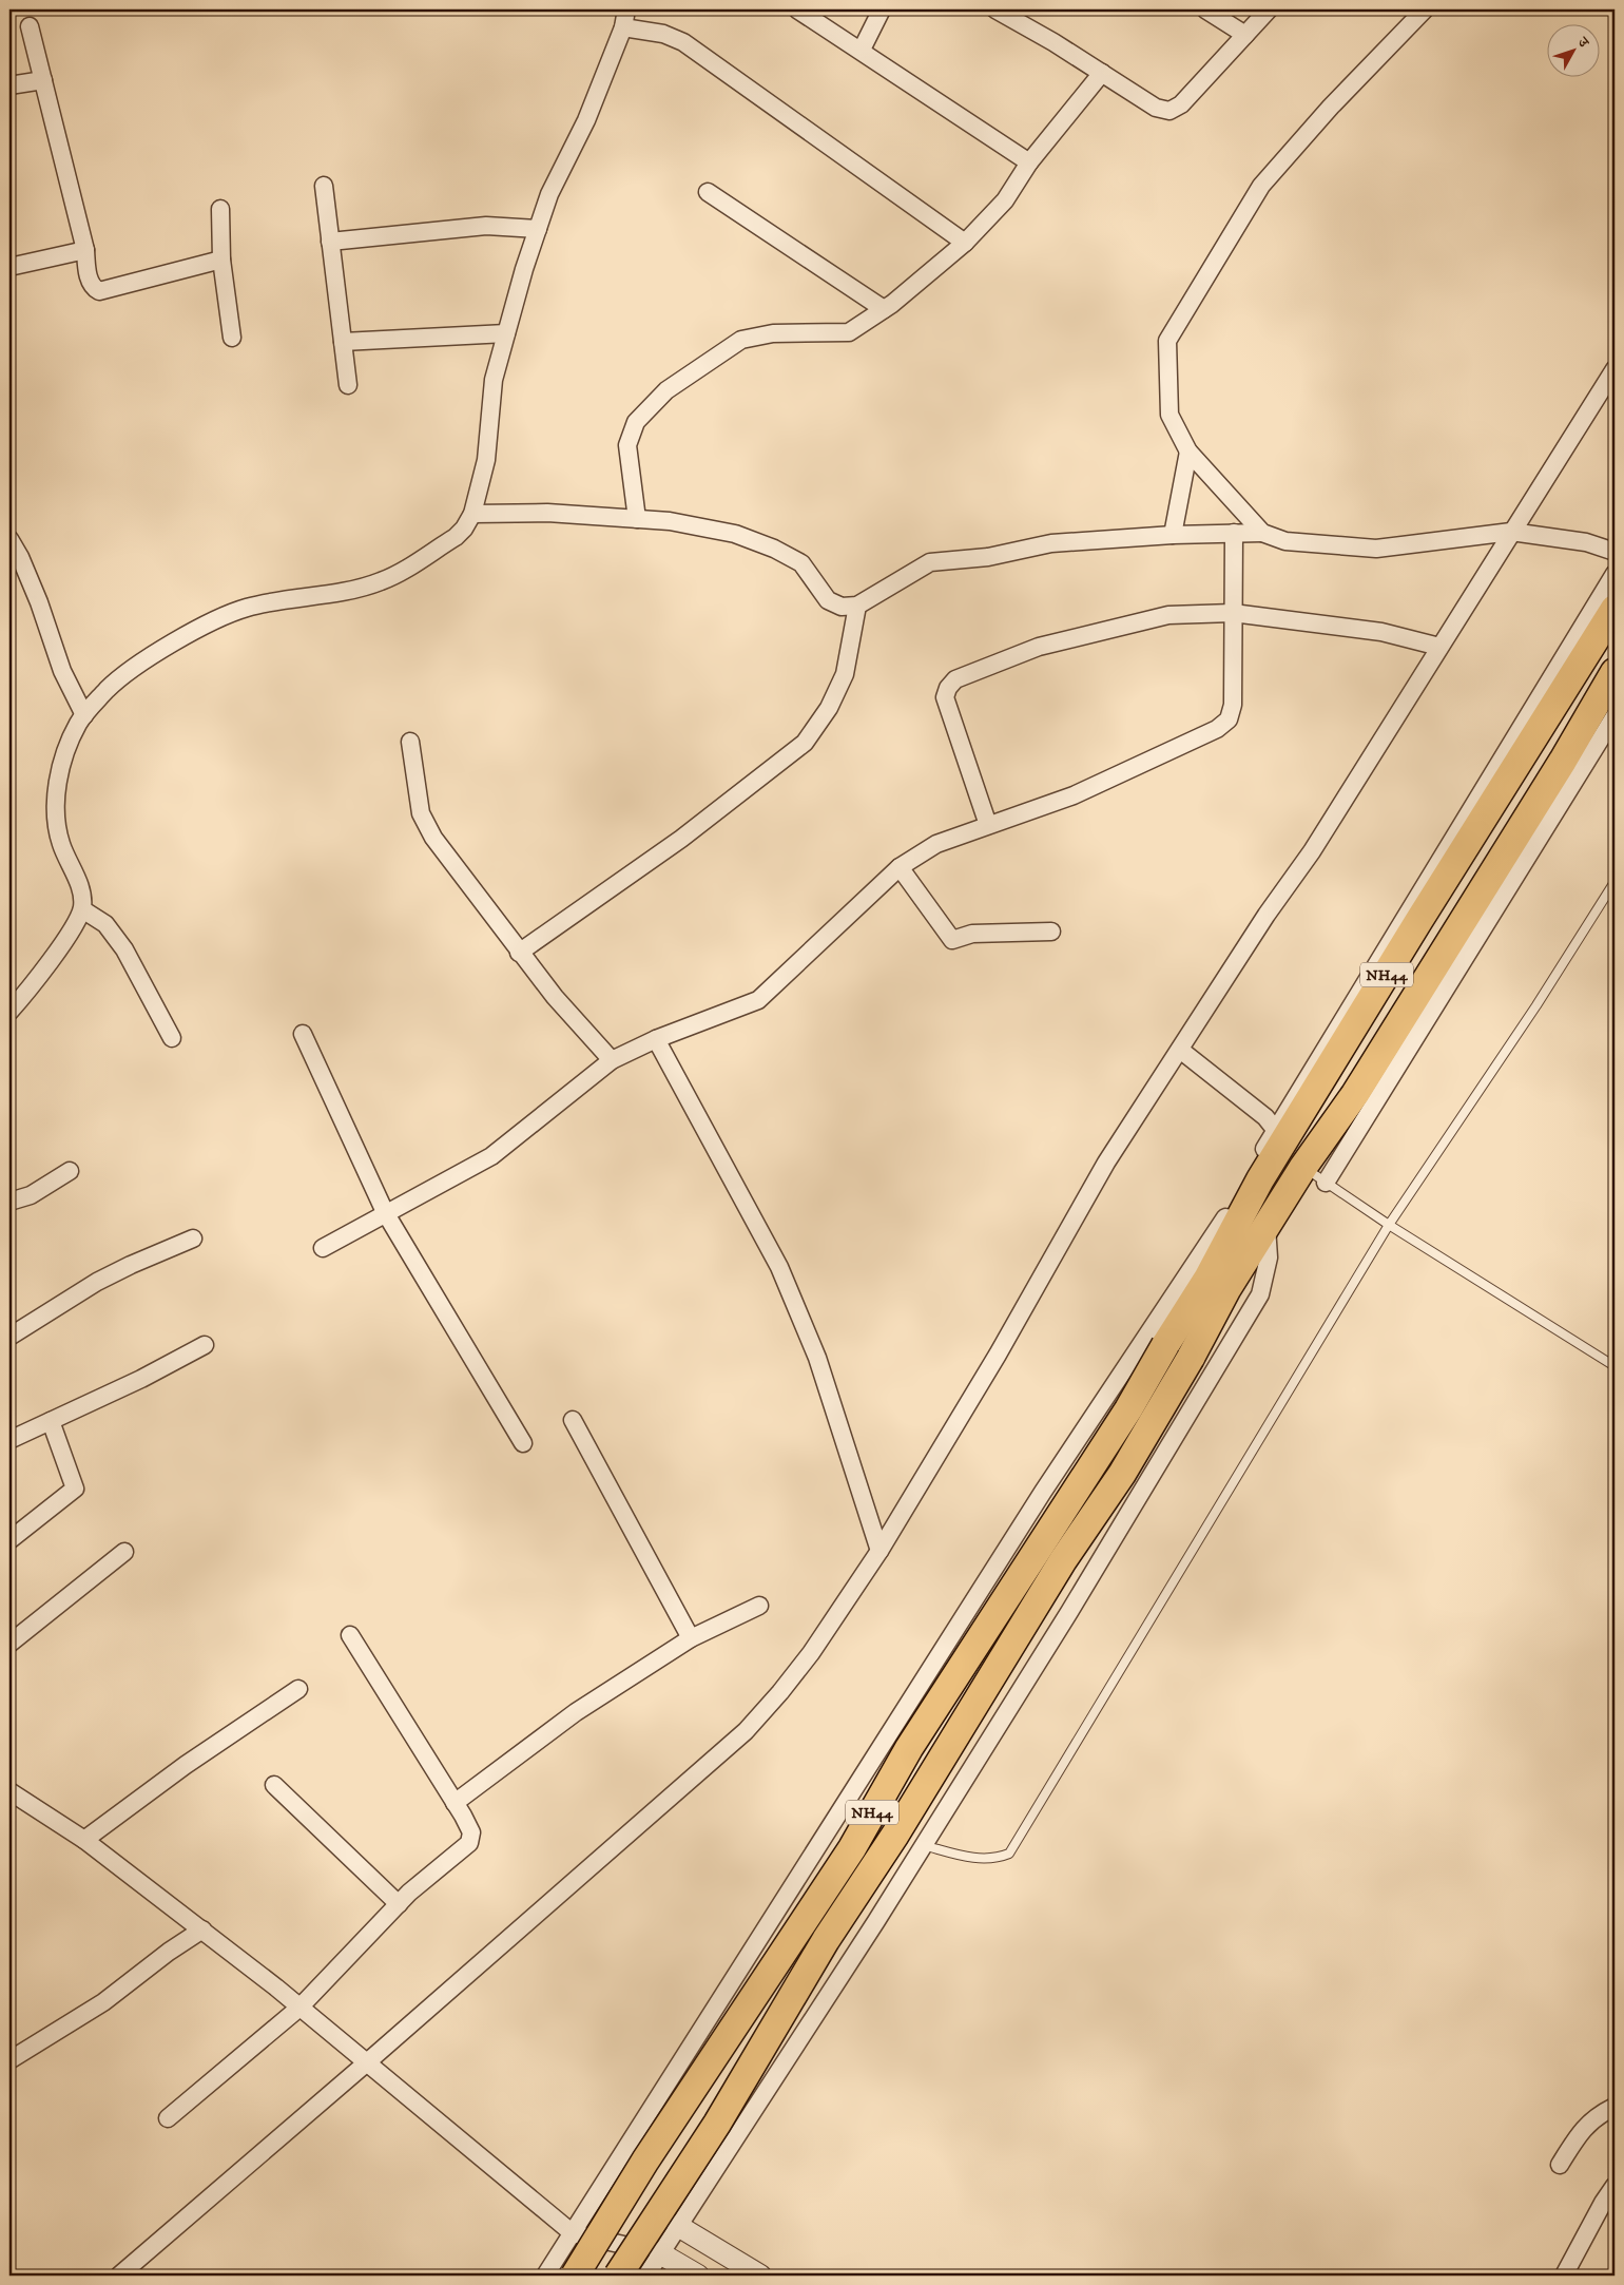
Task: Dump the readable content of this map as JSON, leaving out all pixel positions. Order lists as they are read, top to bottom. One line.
{"streets":{"highway":["NH44"]},"north":"top right"}
